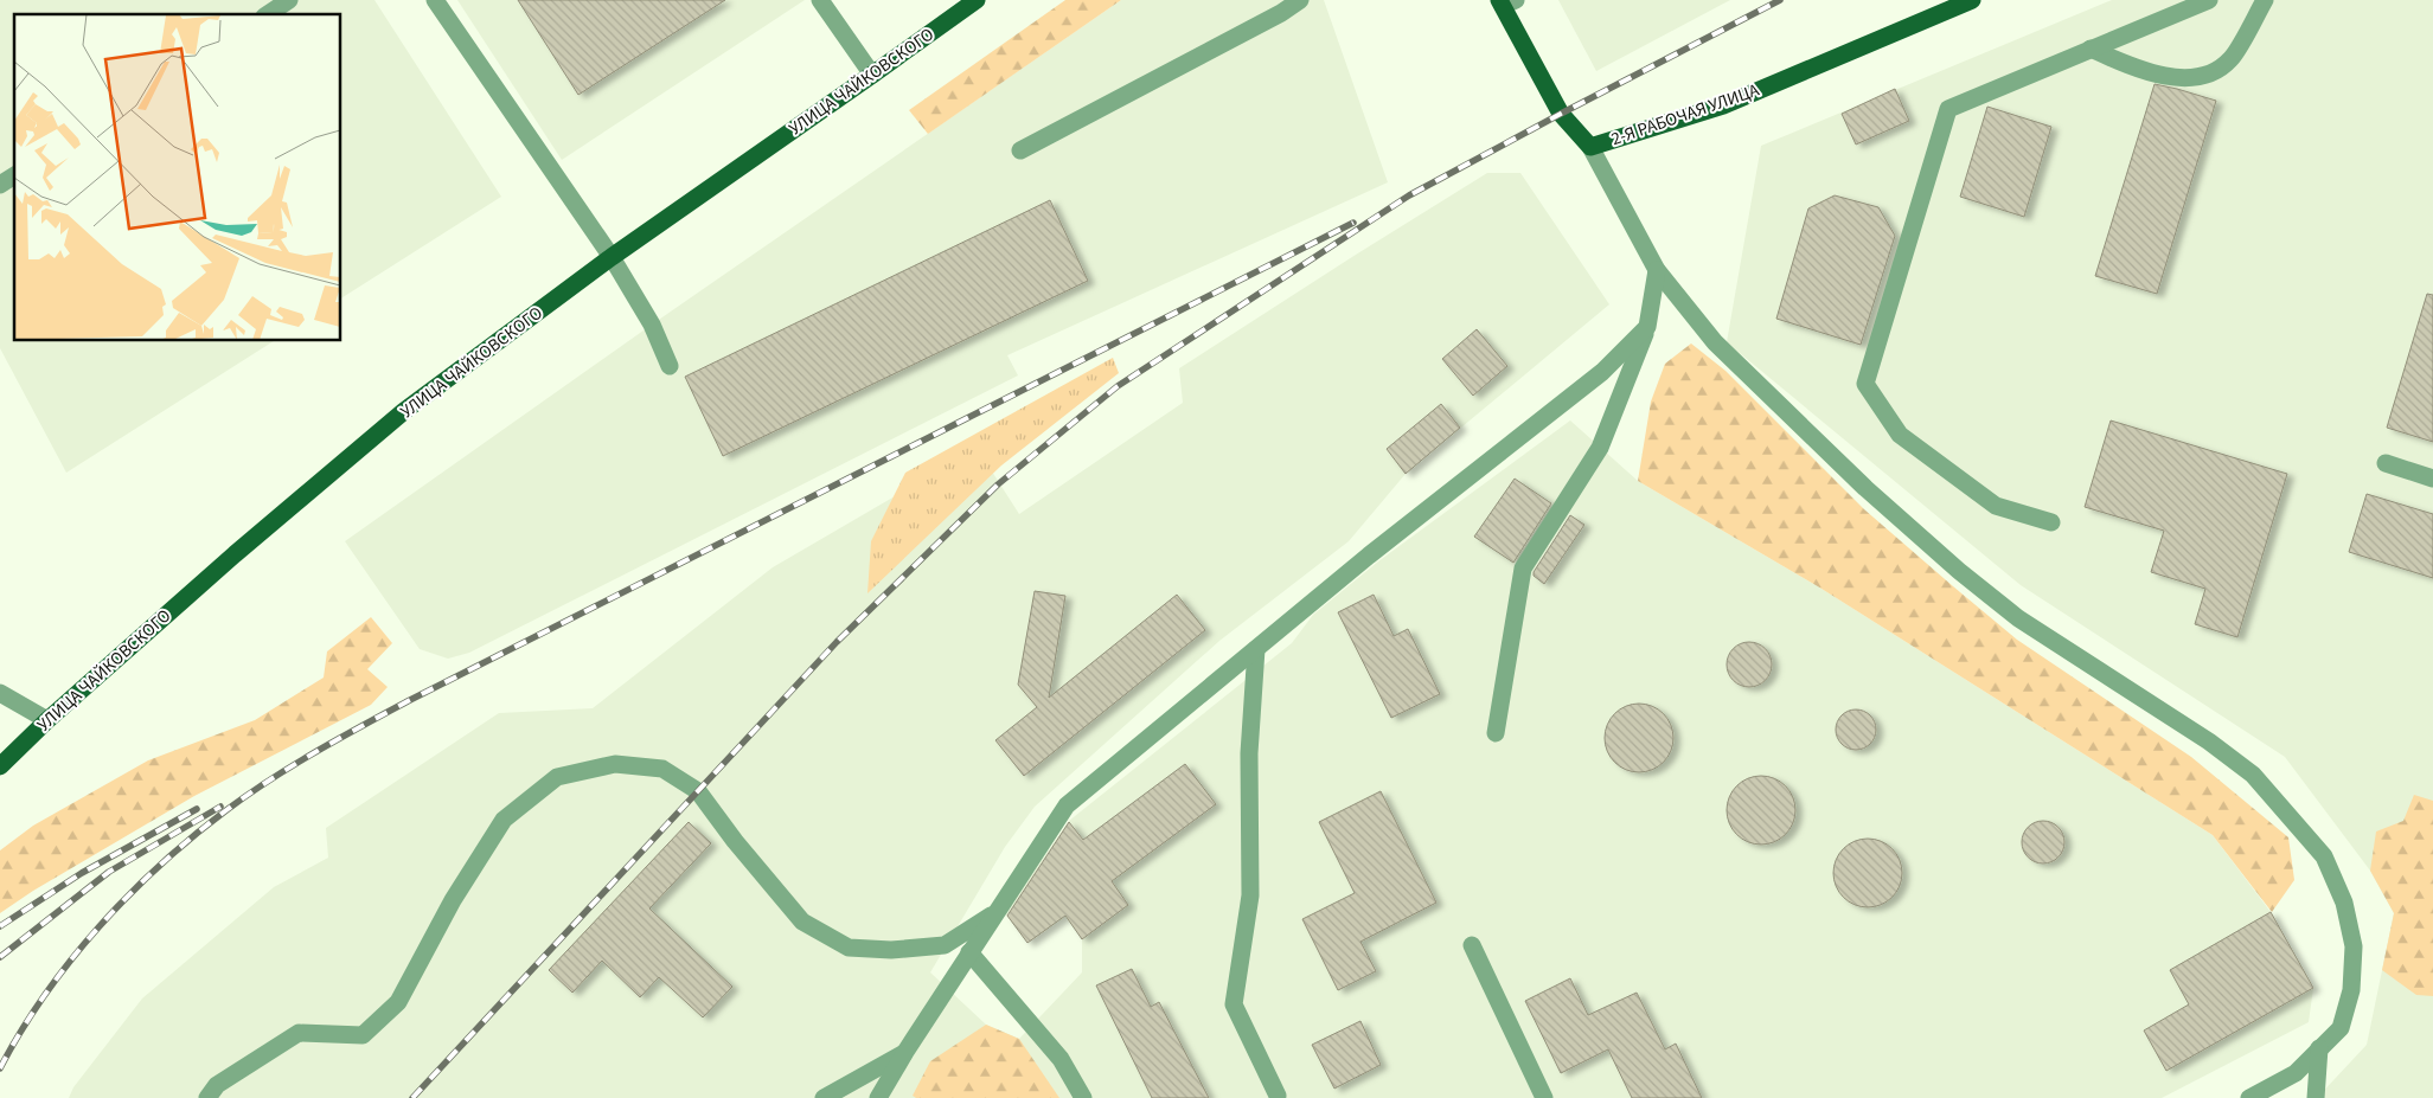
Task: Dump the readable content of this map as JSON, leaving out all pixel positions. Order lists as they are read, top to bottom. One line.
{"streets":{"main road":["УЛИЦА ЧАЙКОВСКОГО","2-Я РАБОЧАЯ УЛИЦА"]}}
